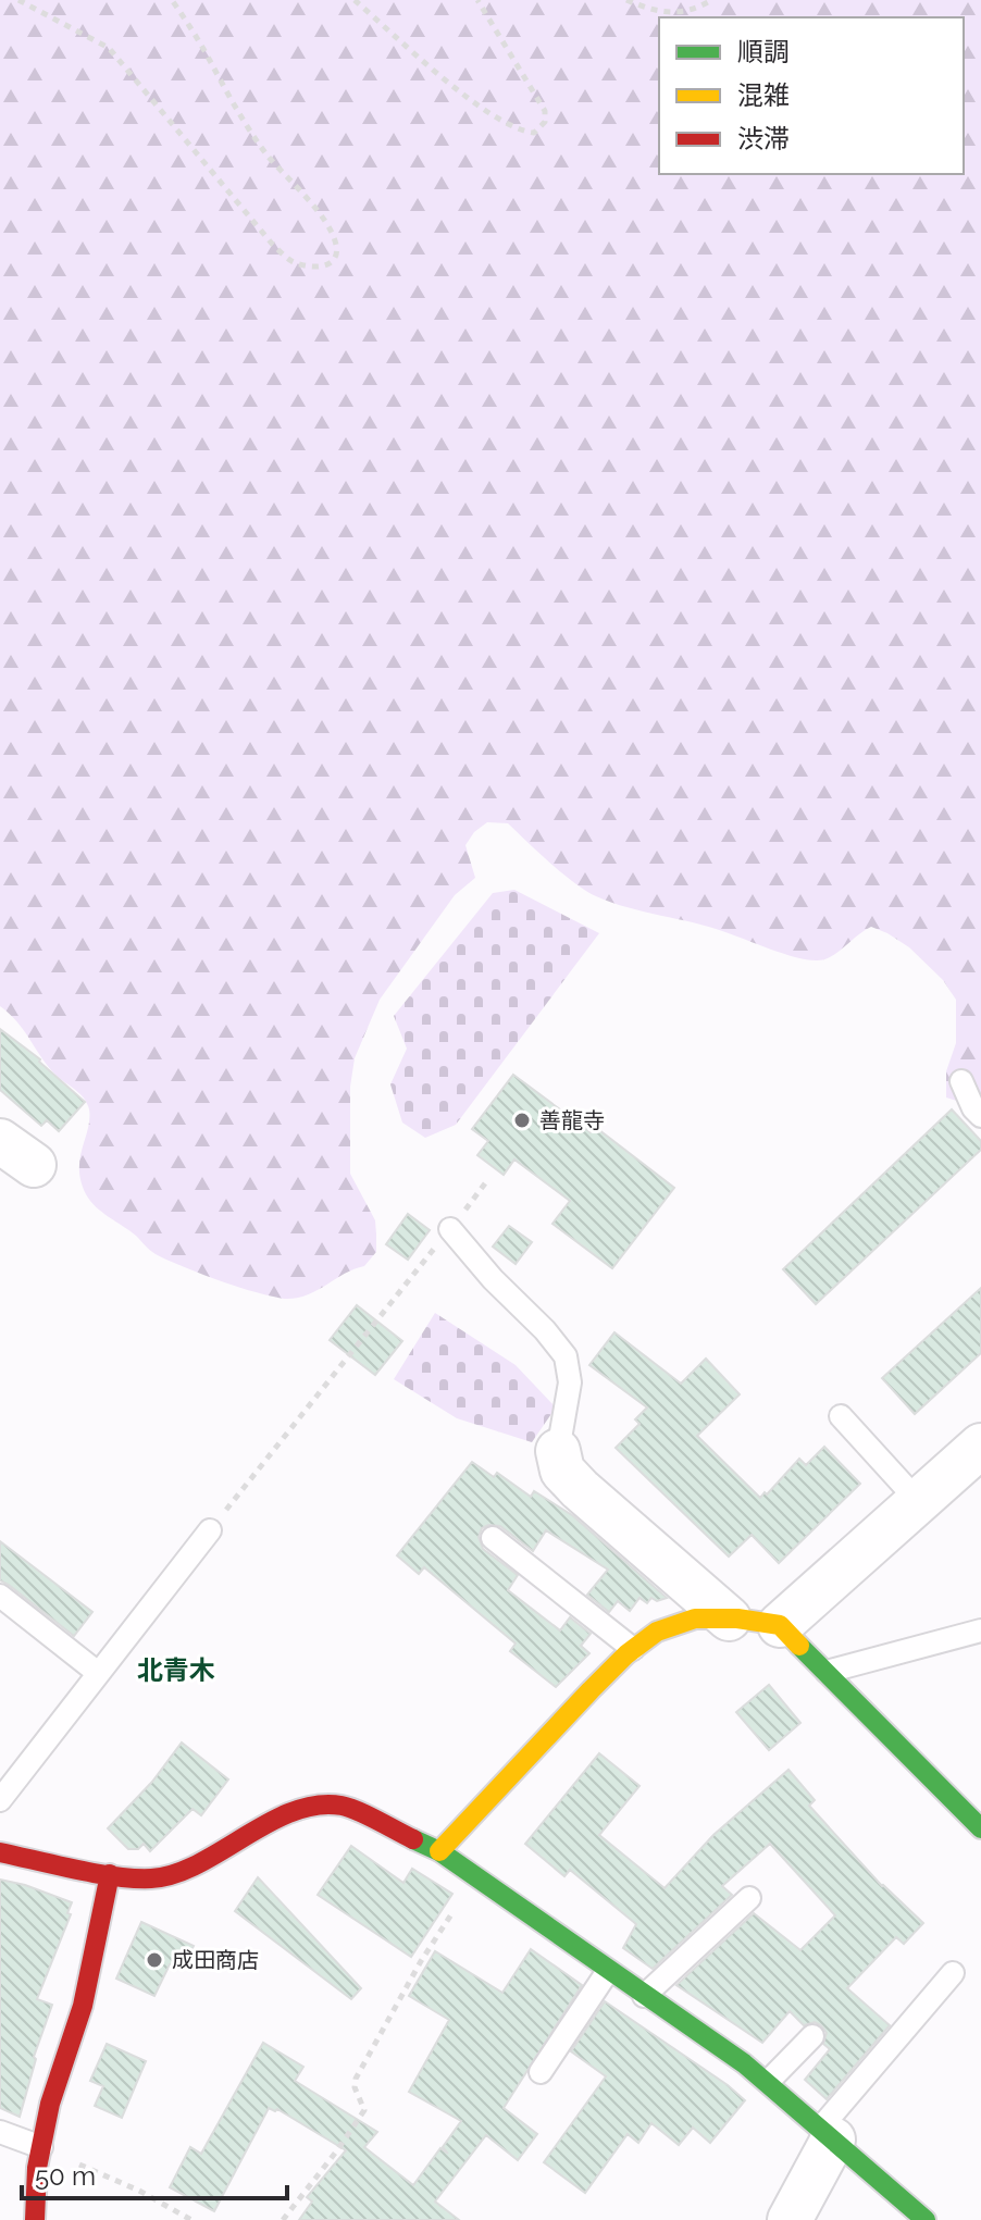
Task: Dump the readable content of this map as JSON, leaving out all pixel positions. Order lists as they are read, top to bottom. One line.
{"districts":["北青木"],"places":["善龍寺","成田商店"],"legend":["順調","混雑","渋滞"],"scale_bar":"50 m"}
